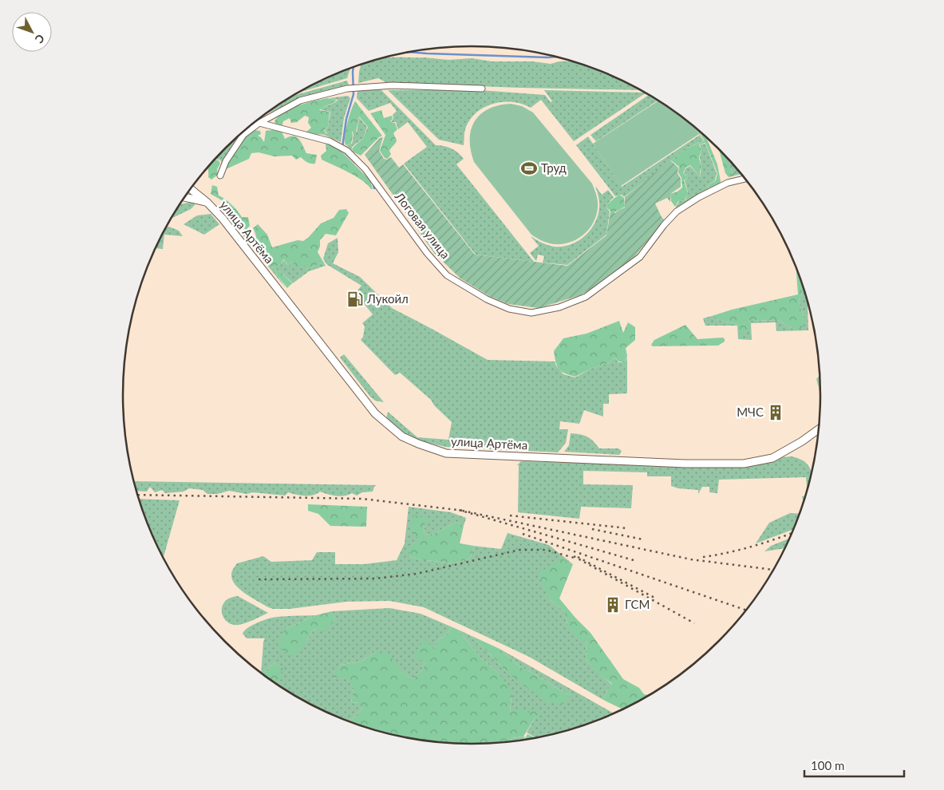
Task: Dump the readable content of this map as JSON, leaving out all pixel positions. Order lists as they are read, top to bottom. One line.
{"streets":{"street":["Логовая улица","улица Артёма"]},"places":{"sports":["Труд"],"fuel station":["Лукойл"],"building":["МЧС","ГСМ"]},"scale_bar":"100 m","north":"bottom right"}
